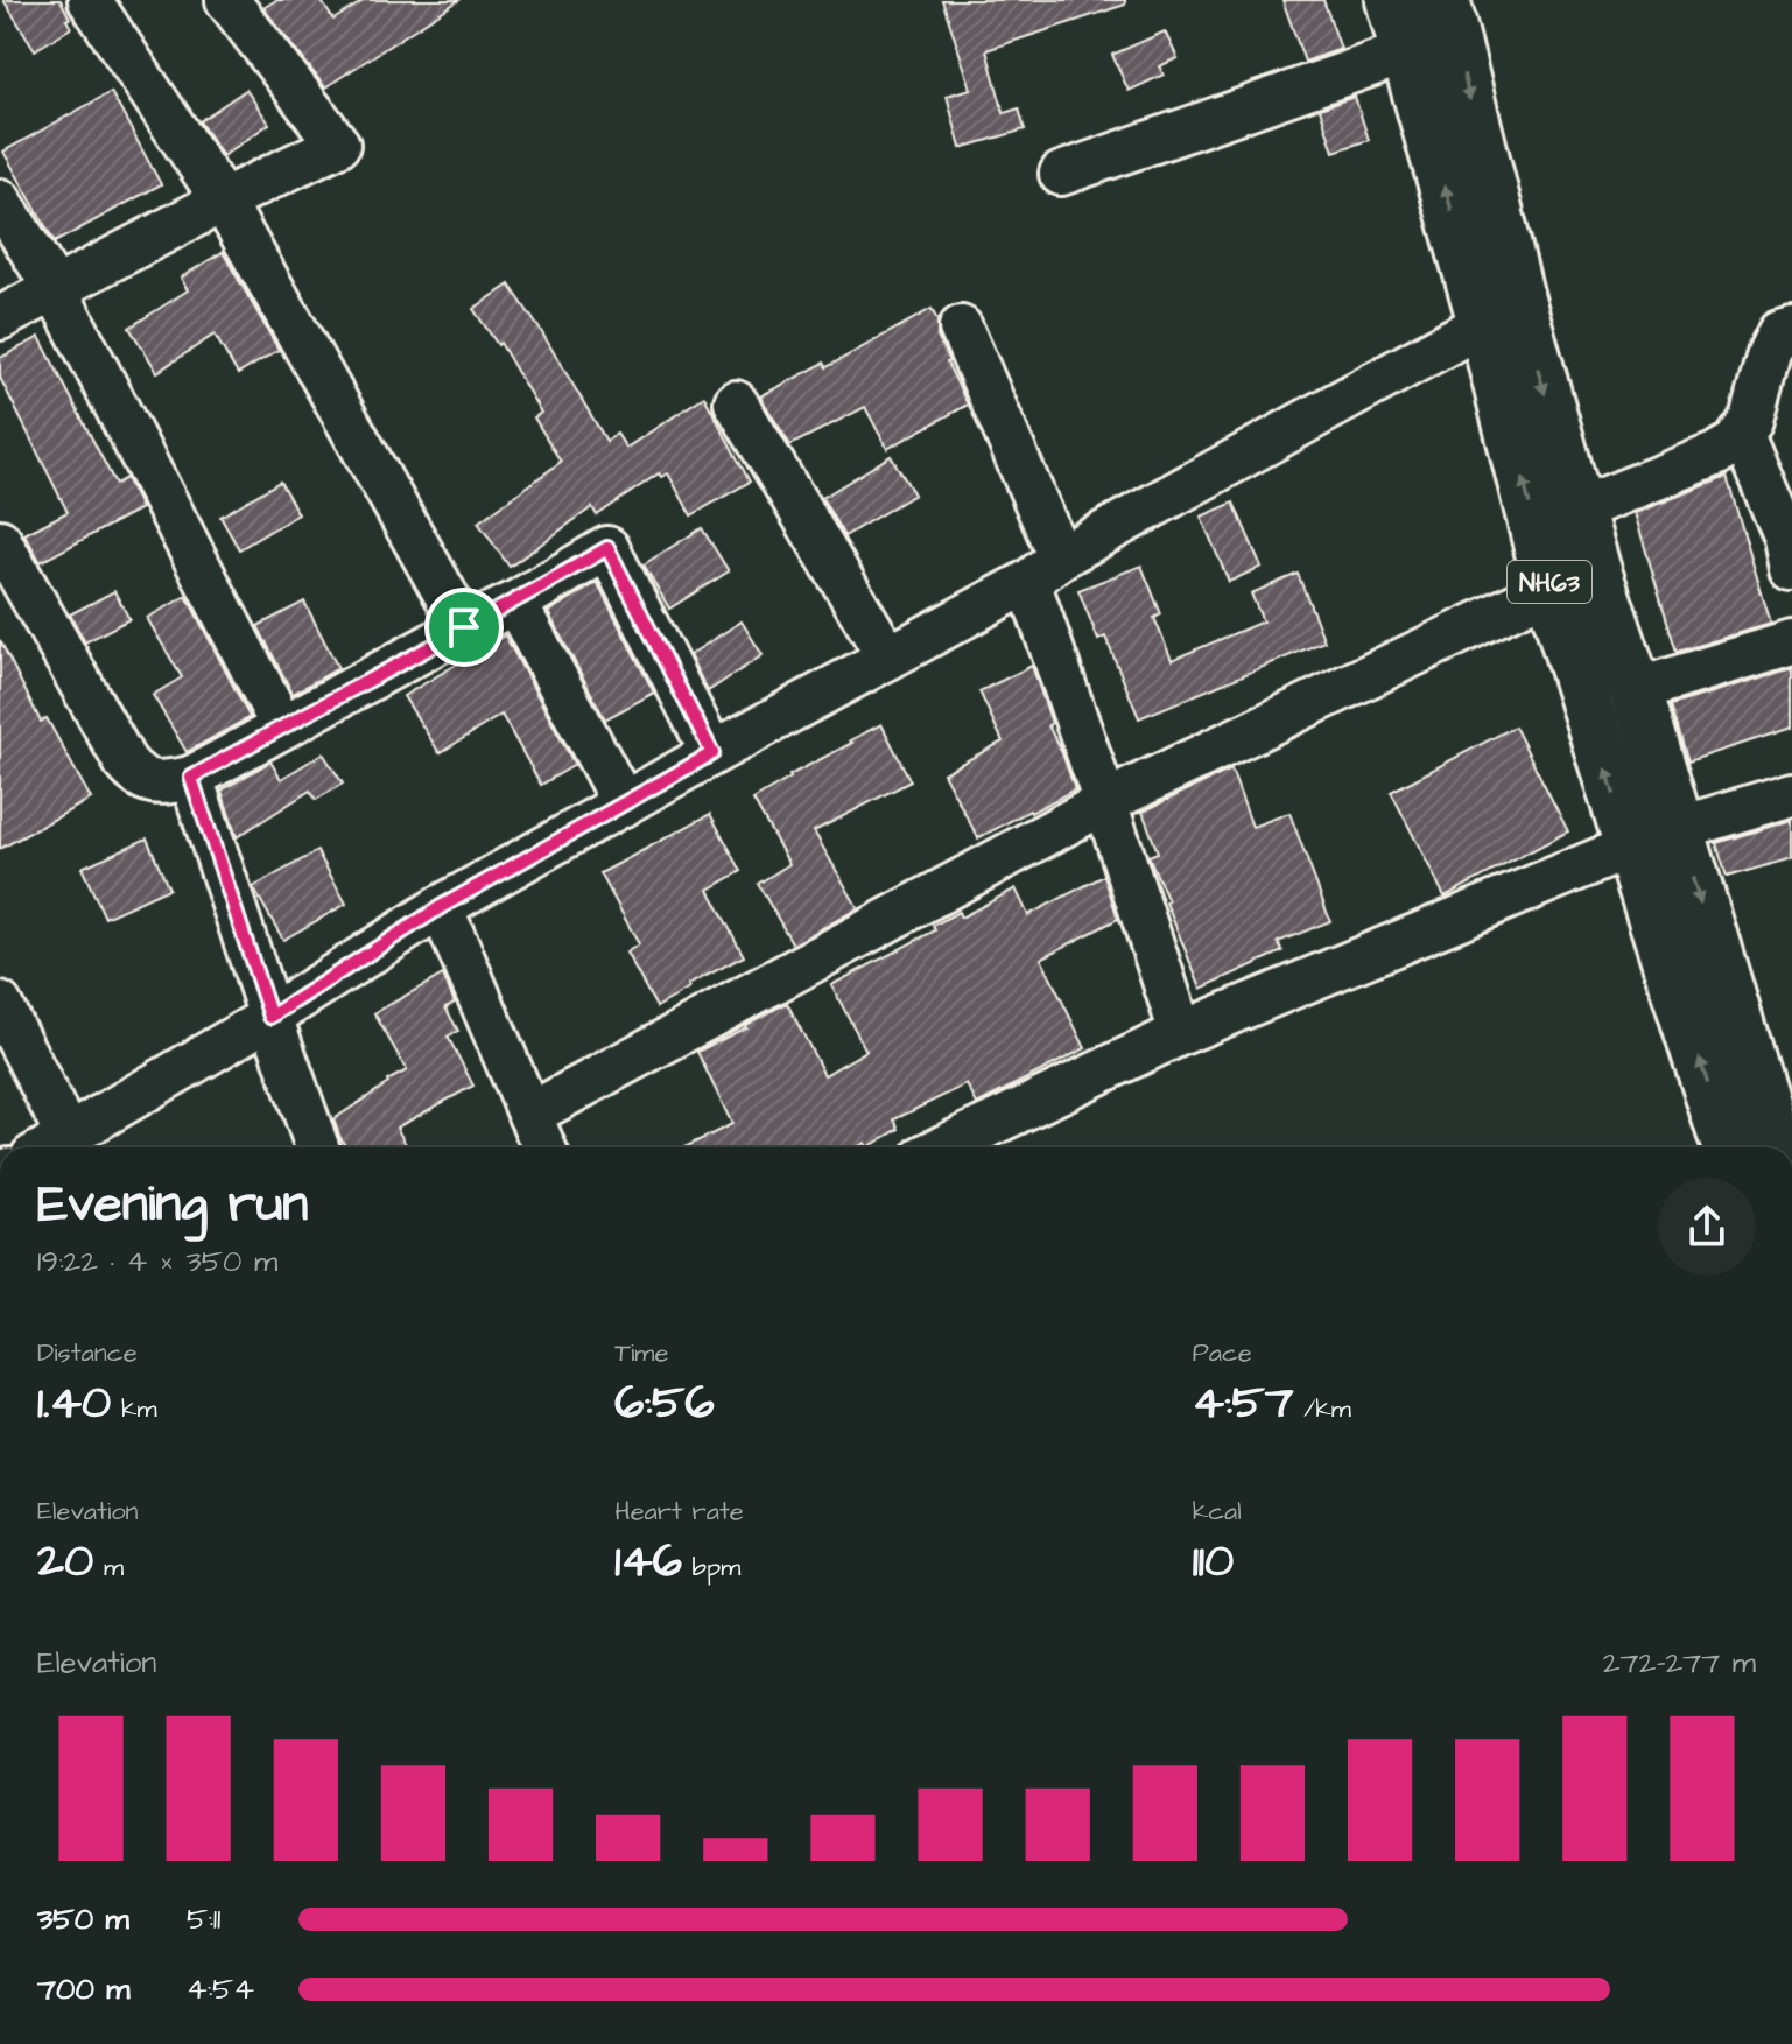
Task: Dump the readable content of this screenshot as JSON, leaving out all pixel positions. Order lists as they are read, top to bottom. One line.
{"streets":{"highway":["NH63"]},"page":{"heading":["Evening run","19:22 · 4 × 350 m"],"stats":[["Distance","1.40 km"],["Time","6:56"],["Pace","4:57 /km"],["Elevation","20 m"],["Heart rate","146 bpm"],["kcal","110"]],"chart":["Elevation","272–277 m"],"list":[{"name":"350 m","note":"5:11"},{"name":"700 m","note":"4:54"}]}}
